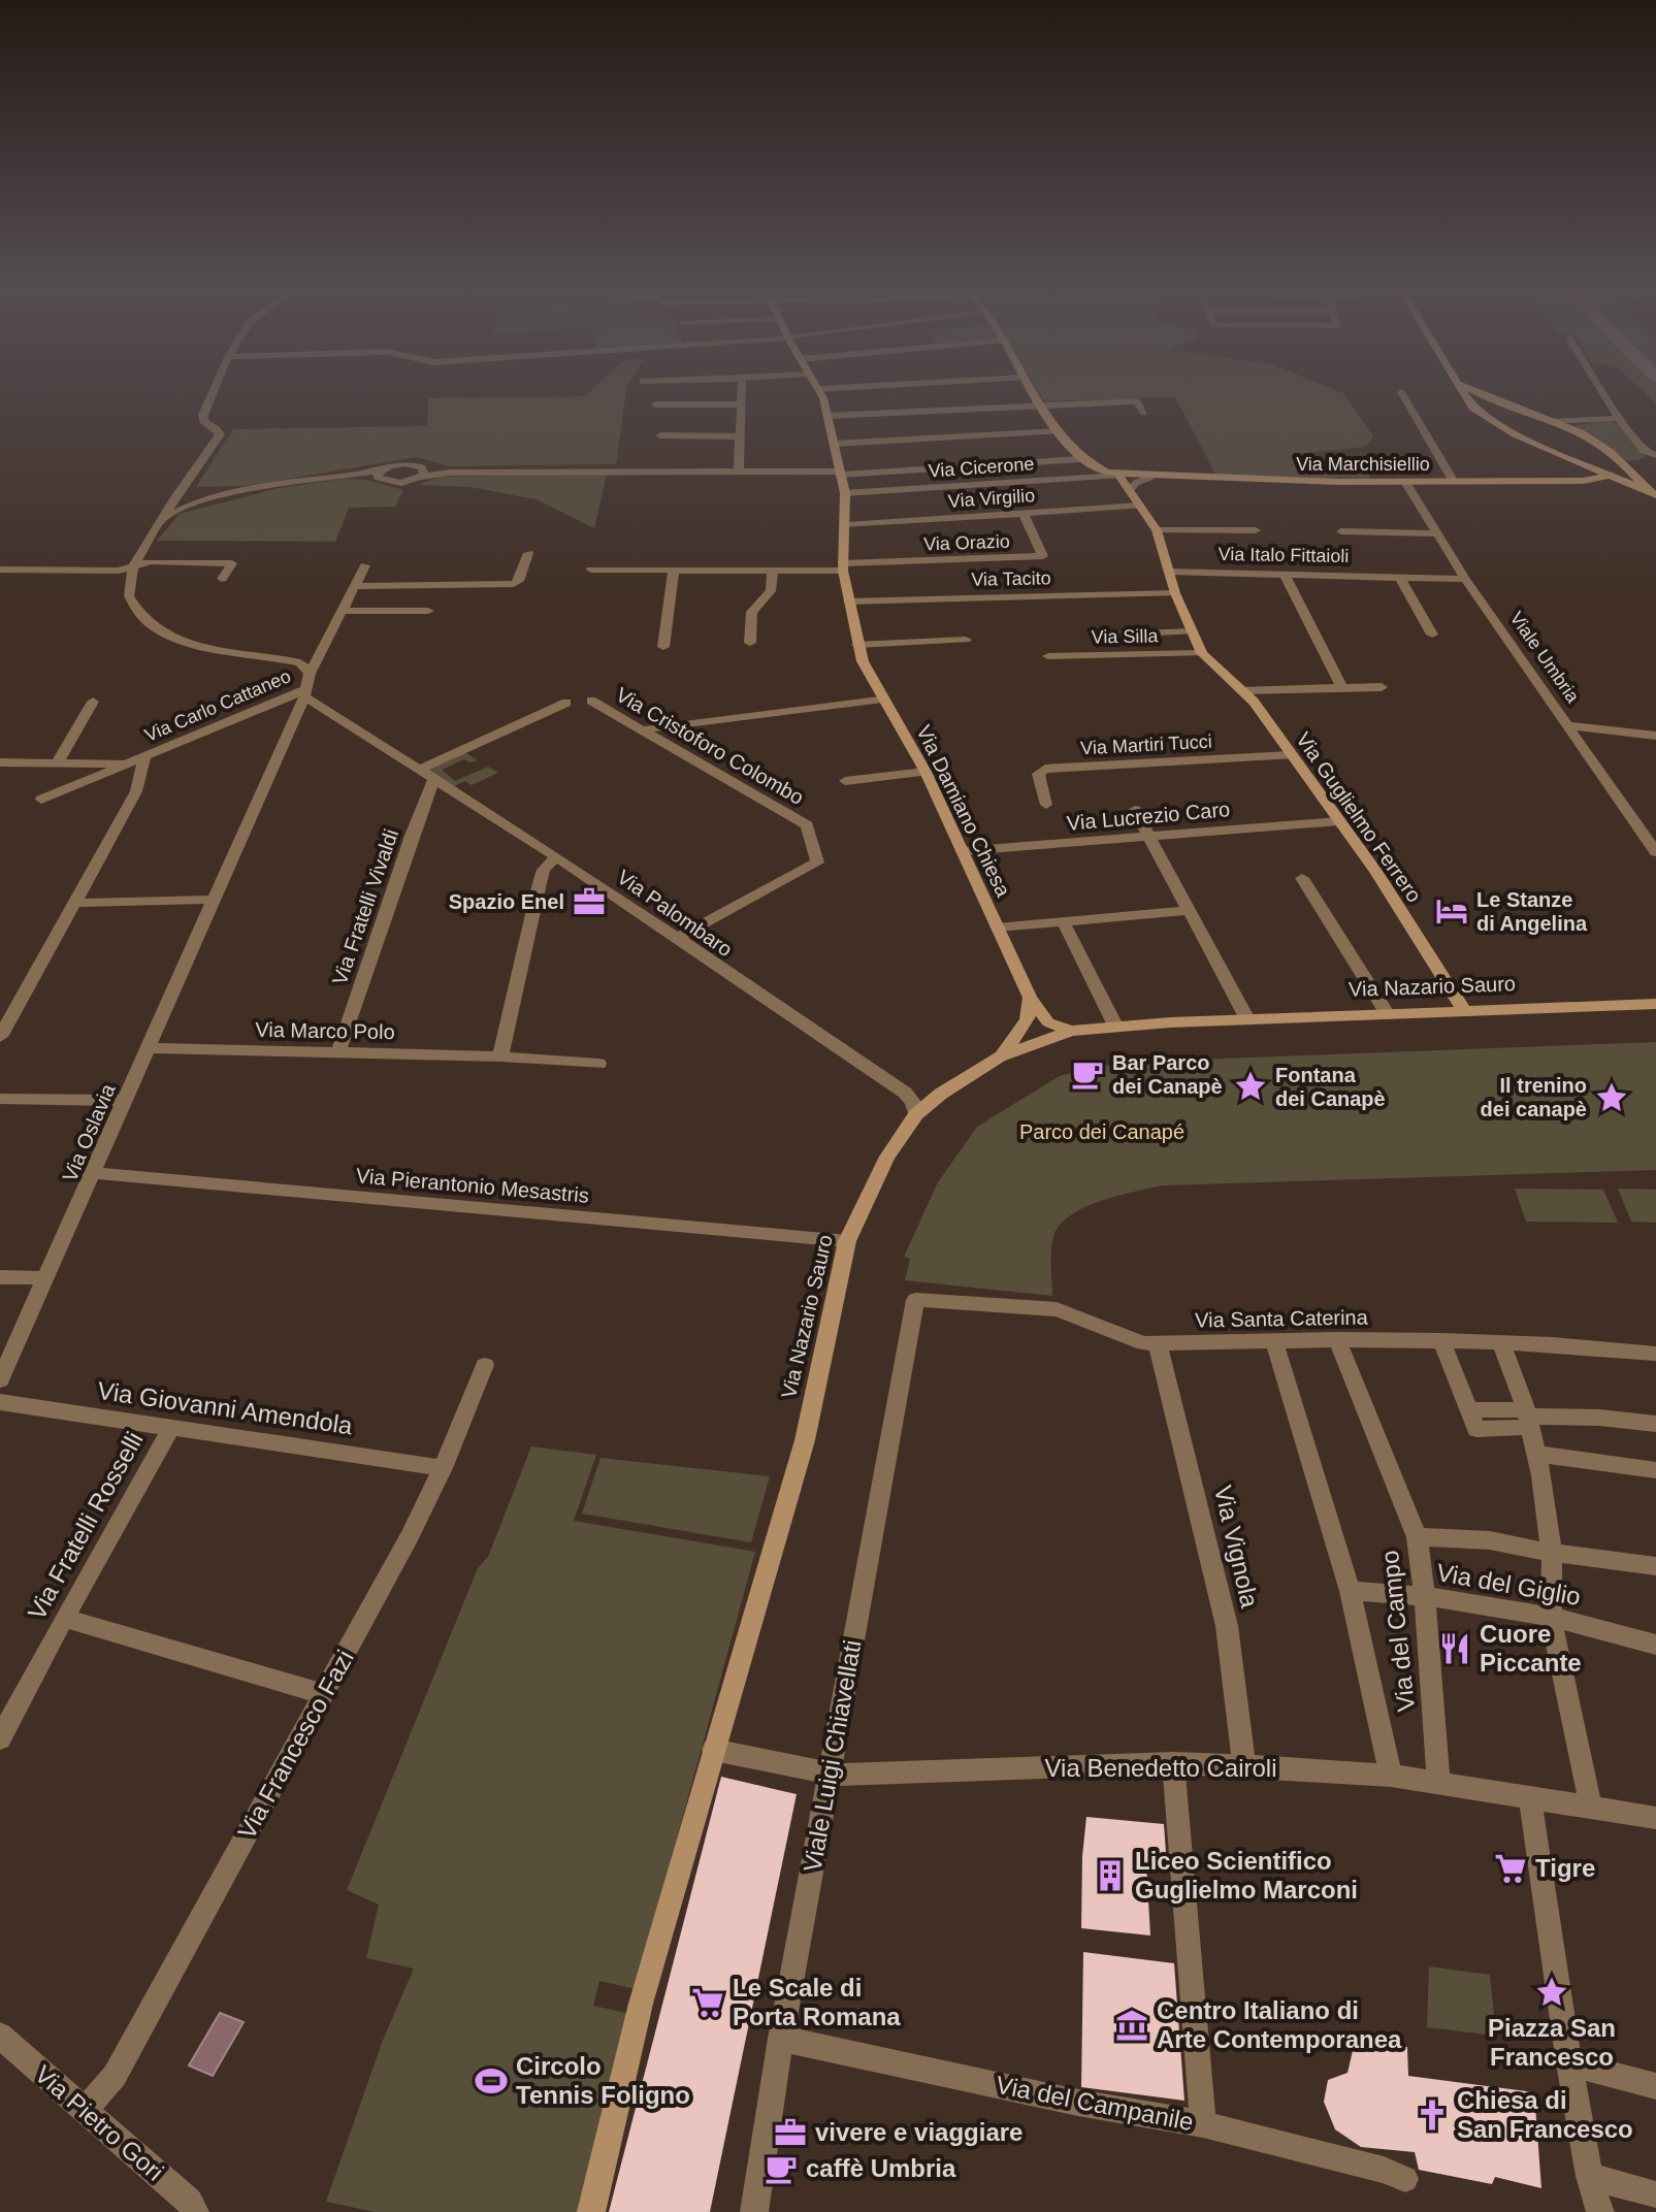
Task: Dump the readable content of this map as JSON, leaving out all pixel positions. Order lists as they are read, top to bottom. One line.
{"streets":{"street":["Via Marchisiellio","Via Cicerone","Via Virgilio","Via Orazio","Via Italo Fittaioli","Via Tacito","Via Silla","Viale Umbria","Via Carlo Cattaneo","Via Martiri Tucci","Via Cristoforo Colombo","Via Damiano Chiesa","Via Lucrezio Caro","Via Guglielmo Ferrero","Via Fratelli Vivaldi","Via Palombaro","Via Nazario Sauro","Via Marco Polo","Via Oslavia","Via Pierantonio Mesastris","Via Santa Caterina","Via Giovanni Amendola","Via Fratelli Rosselli","Via Vignola","Via del Giglio","Via del Campo","Via Francesco Fazi","Viale Luigi Chiavellati","Via Benedetto Cairoli","Via del Campanile","Via Pietro Gori"]},"crossings":[["Via Marchisiellio","Via Cicerone"],["Via Marchisiellio","Viale Umbria"],["Via Marchisiellio","Via Guglielmo Ferrero"],["Via Cicerone","Via Damiano Chiesa"],["Via Cicerone","Via Guglielmo Ferrero"],["Via Virgilio","Via Orazio"],["Via Virgilio","Via Damiano Chiesa"],["Via Virgilio","Via Guglielmo Ferrero"],["Via Orazio","Via Damiano Chiesa"],["Via Italo Fittaioli","Viale Umbria"],["Via Italo Fittaioli","Via Guglielmo Ferrero"],["Via Tacito","Via Damiano Chiesa"],["Via Tacito","Via Guglielmo Ferrero"],["Via Silla","Via Guglielmo Ferrero"],["Via Carlo Cattaneo","Via Palombaro"],["Via Carlo Cattaneo","Via Oslavia"],["Via Martiri Tucci","Via Guglielmo Ferrero"],["Via Cristoforo Colombo","Via Palombaro"],["Via Damiano Chiesa","Via Lucrezio Caro"],["Via Damiano Chiesa","Via Nazario Sauro"],["Via Lucrezio Caro","Via Guglielmo Ferrero"],["Via Guglielmo Ferrero","Via Nazario Sauro"],["Via Fratelli Vivaldi","Via Palombaro"],["Via Fratelli Vivaldi","Via Marco Polo"],["Via Palombaro","Via Nazario Sauro"],["Via Palombaro","Via Oslavia"],["Via Nazario Sauro","Via Pierantonio Mesastris"],["Via Nazario Sauro","Via Benedetto Cairoli"],["Via Marco Polo","Via Oslavia"],["Via Oslavia","Via Pierantonio Mesastris"],["Via Santa Caterina","Via Vignola"],["Via Santa Caterina","Via del Campo"],["Via Santa Caterina","Viale Luigi Chiavellati"],["Via Giovanni Amendola","Via Fratelli Rosselli"],["Via Giovanni Amendola","Via Francesco Fazi"],["Via Vignola","Via Benedetto Cairoli"],["Via del Giglio","Via del Campo"],["Via del Campo","Via Benedetto Cairoli"],["Via Francesco Fazi","Via Pietro Gori"],["Viale Luigi Chiavellati","Via Benedetto Cairoli"],["Viale Luigi Chiavellati","Via del Campanile"]],"parks":["Parco dei Canapé"],"places":{"office":["Spazio Enel","vivere e viaggiare"],"hotel":["Le Stanze di Angelina"],"cafe":["Bar Parco dei Canapè","caffè Umbria"],"place":["Fontana dei Canapè","Il trenino dei canapè","Piazza San Francesco"],"restaurant":["Cuore Piccante"],"supermarket":["Tigre","Le Scale di Porta Romana"],"building":["Liceo Scientifico Guglielmo Marconi"],"museum":["Centro Italiano di Arte Contemporanea"],"sports":["Circolo Tennis Foligno"],"church":["Chiesa di San Francesco"]}}
